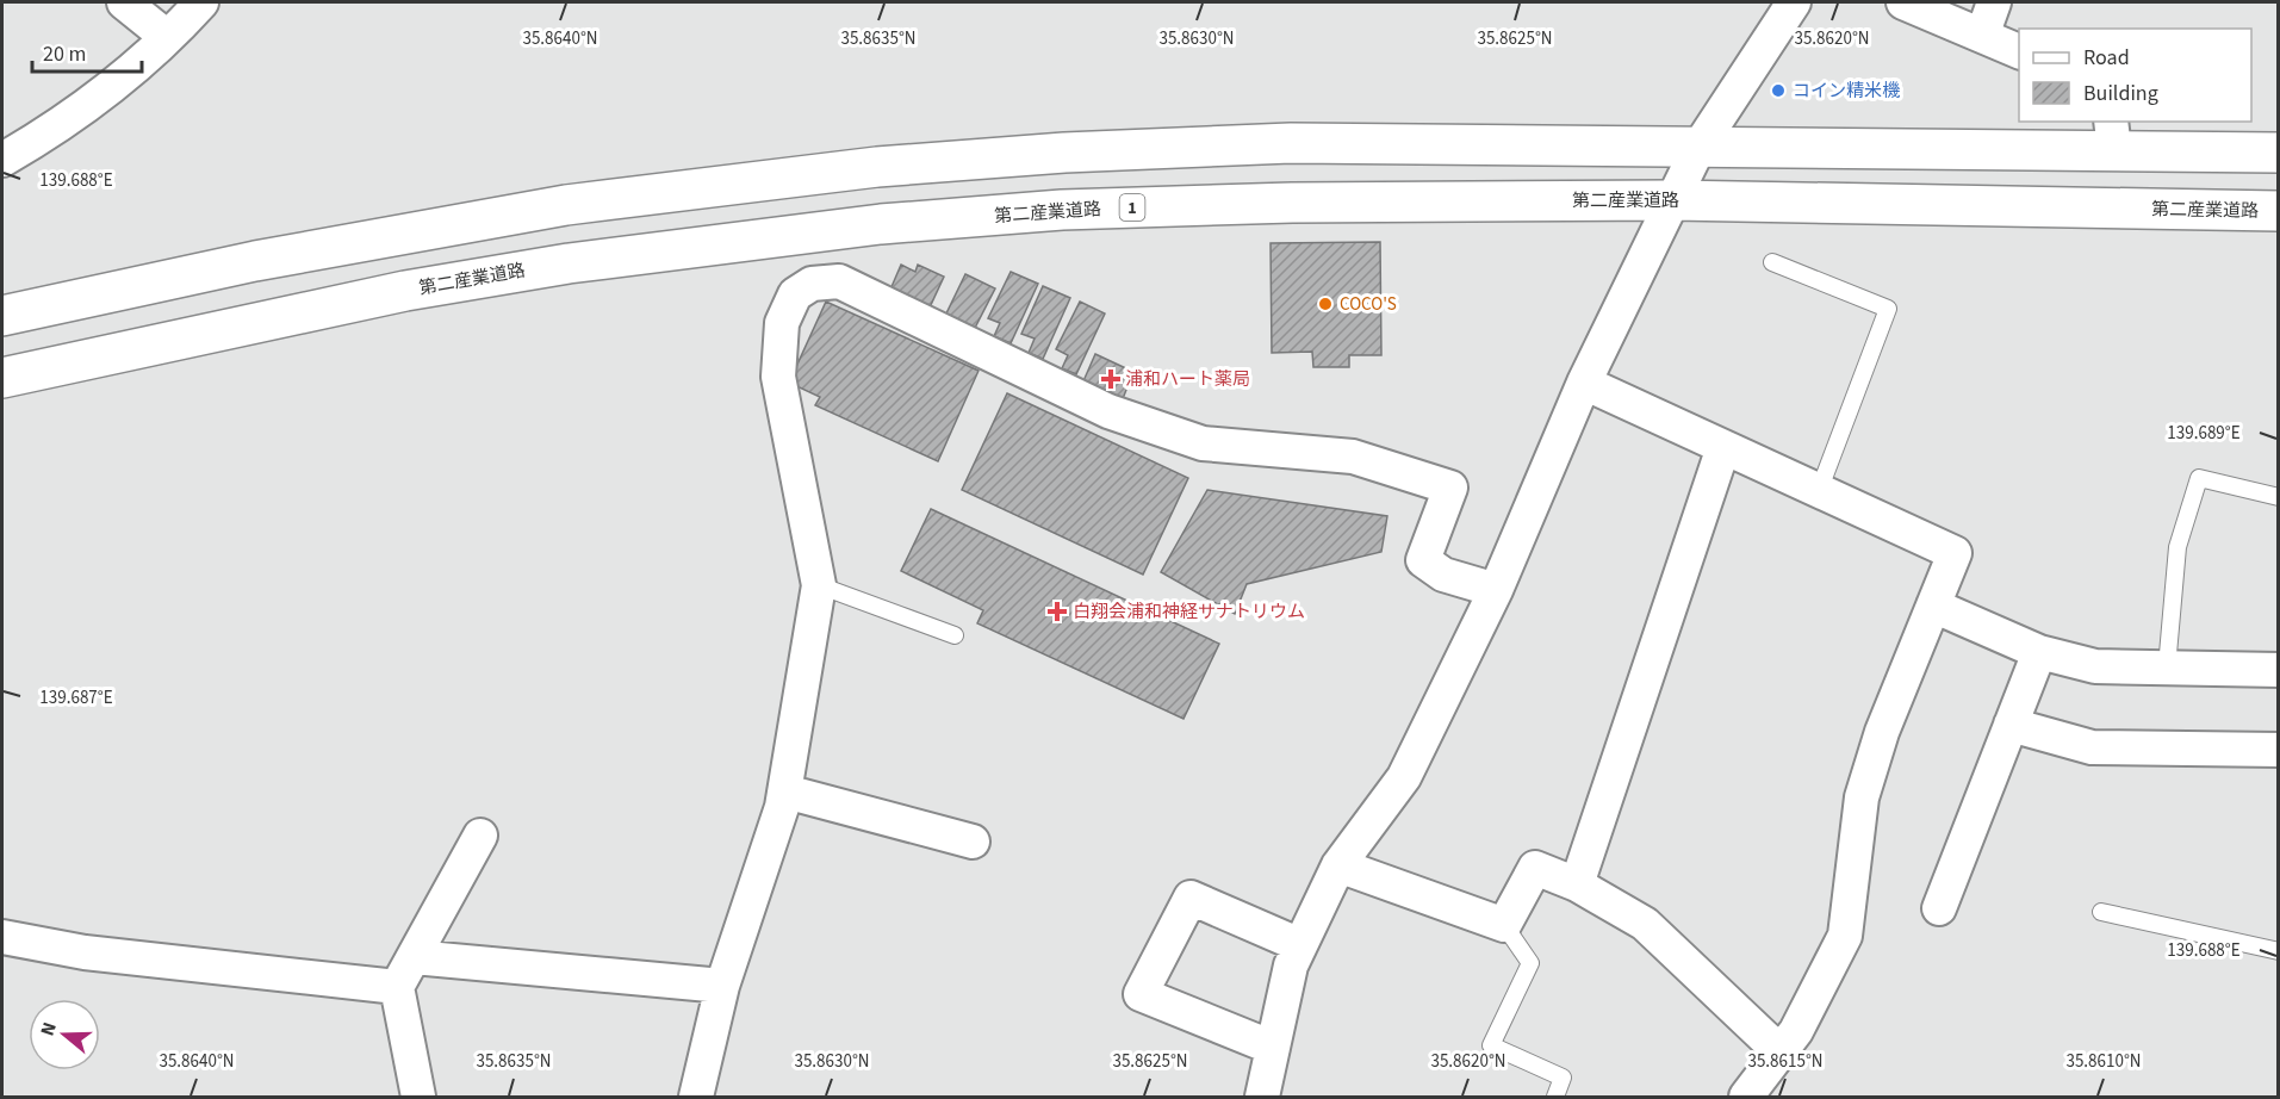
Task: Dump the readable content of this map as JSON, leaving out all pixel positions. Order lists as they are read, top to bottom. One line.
{"streets":{"main road":["第二産業道路","1"]},"places":{"other":["コイン精米機","COCO'S"],"health":["浦和ハート薬局","白翔会浦和神経サナトリウム"]},"legend":["Road","Building"],"scale_bar":"20 m","north":"left","coordinates":["35.8640°N","35.8635°N","35.8630°N","35.8625°N","35.8620°N","139.688°E","139.689°E","139.687°E","35.8615°N","35.8610°N"]}
